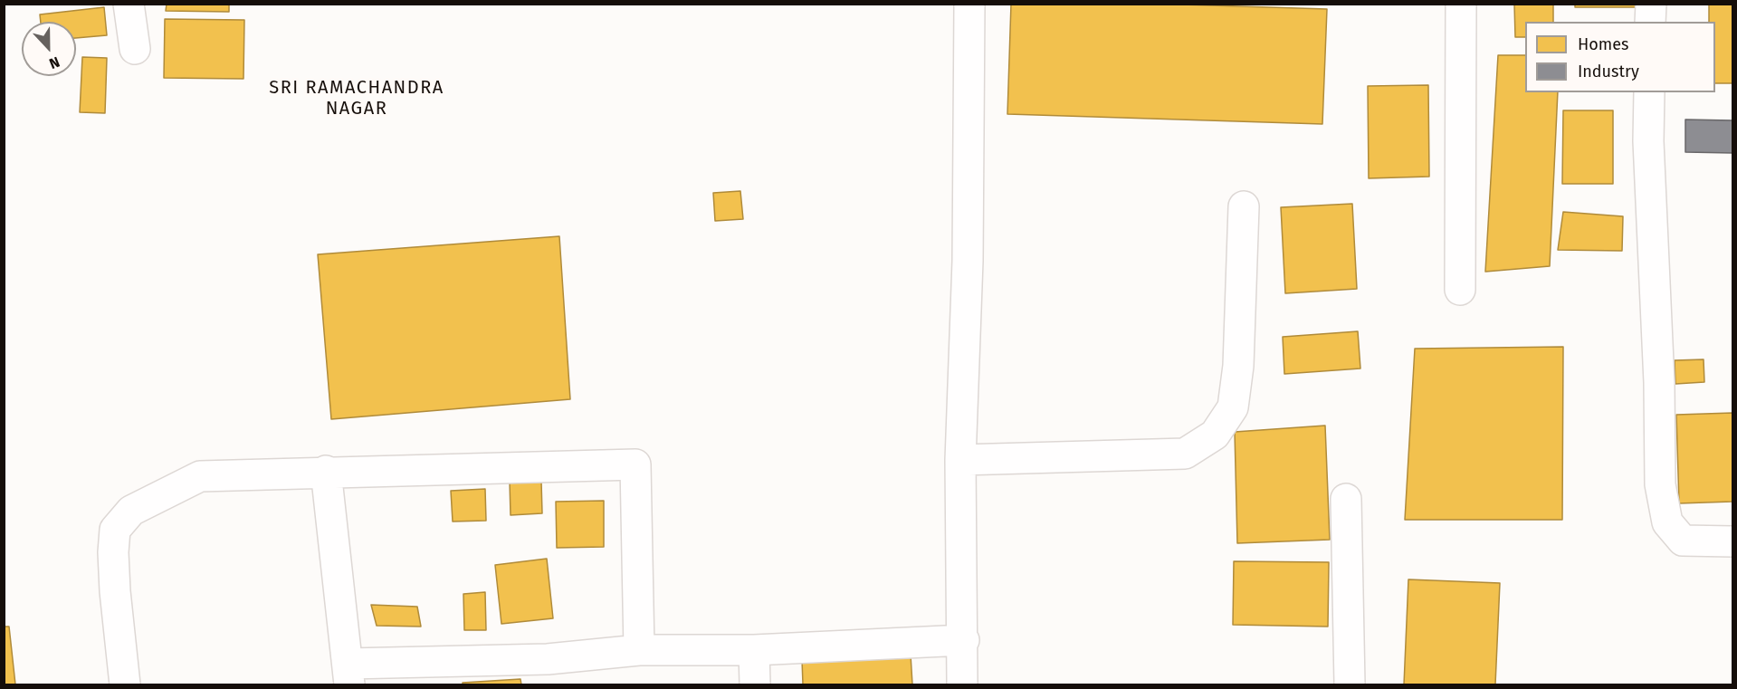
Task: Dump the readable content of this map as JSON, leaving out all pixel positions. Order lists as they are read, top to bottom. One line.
{"districts":["SRI RAMACHANDRA NAGAR"],"legend":["Homes","Industry"],"north":"bottom"}
